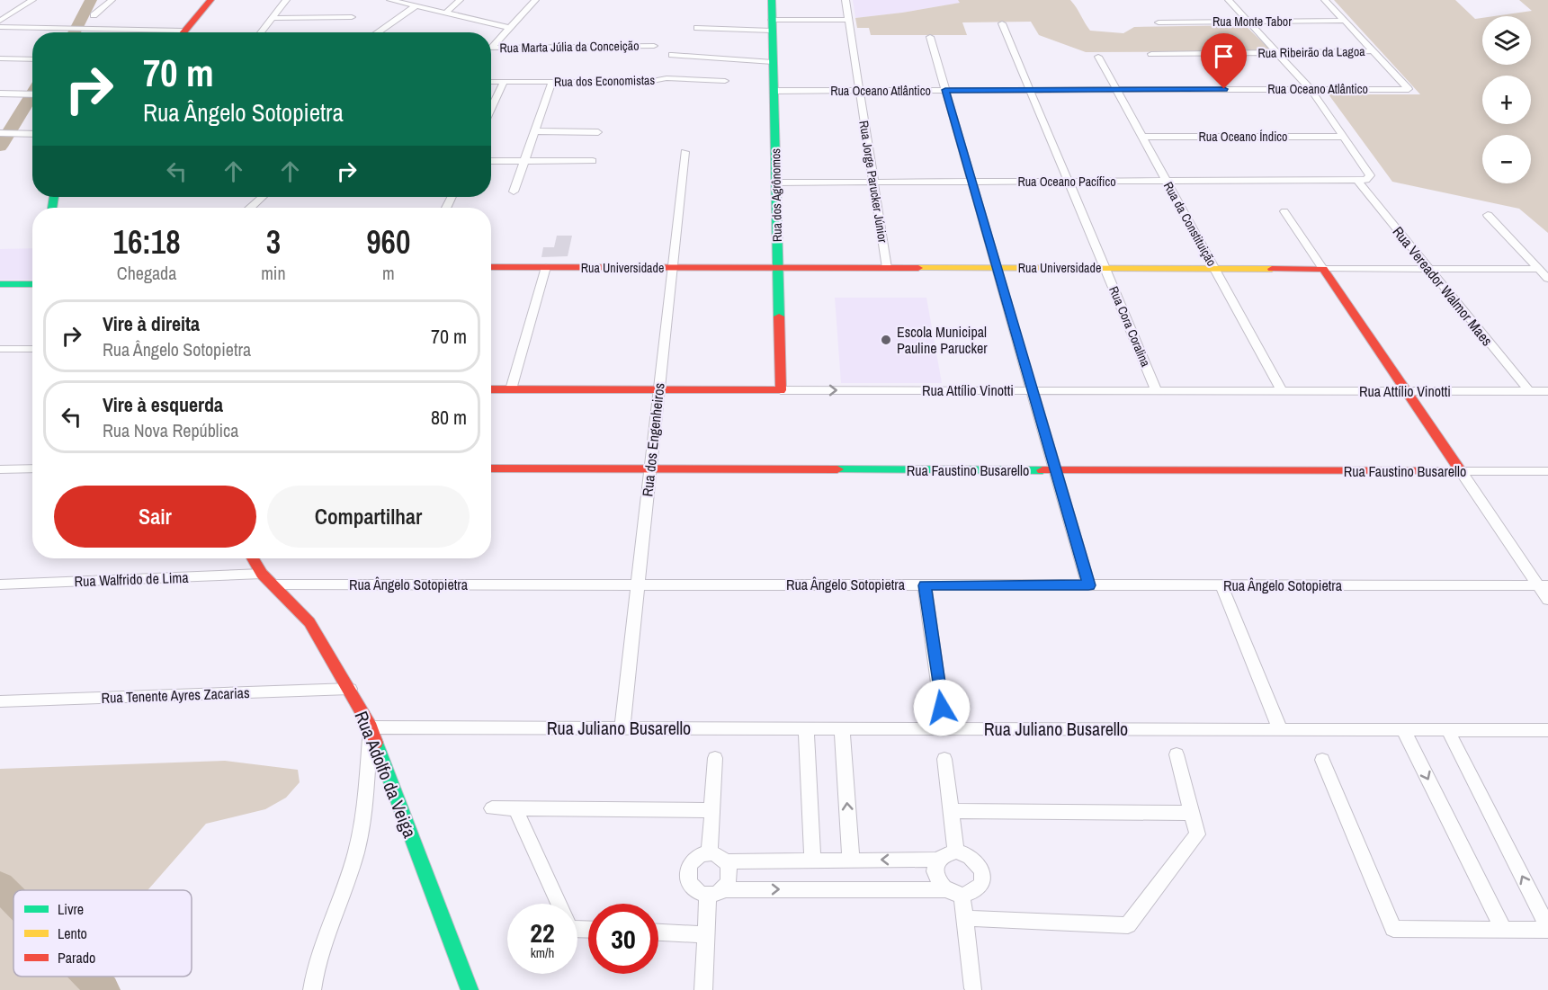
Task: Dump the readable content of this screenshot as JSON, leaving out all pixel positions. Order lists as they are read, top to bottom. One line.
{"streets":{"street":["Rua Monte Tabor","Rua Marta Júlia da Conceição","Rua Ribeirão da Lagoa","Rua dos Economistas","Rua Oceano Atlântico","Rua Oceano Índico","Rua Jorge Parucker Júnior","Rua Oceano Pacífico","Rua dos Agrônomos","Rua da Constituição","Rua Universidade","Rua Vereador Walmor Maes","Rua Cora Coralina","Rua Attílio Vinotti","Rua dos Engenheiros","Rua Faustino Busarello","Rua Walfrido de Lima","Rua Ângelo Sotopietra","Rua Tenente Ayres Zacarias","Rua Juliano Busarello","Rua Adolfo da Veiga"]},"crossings":[["Rua Ribeirão da Lagoa","Rua Oceano Atlântico"],["Rua Oceano Atlântico","Rua Jorge Parucker Júnior"],["Rua Oceano Atlântico","Rua dos Agrônomos"],["Rua Oceano Atlântico","Rua da Constituição"],["Rua Oceano Atlântico","Rua Cora Coralina"],["Rua Oceano Índico","Rua da Constituição"],["Rua Jorge Parucker Júnior","Rua Oceano Pacífico"],["Rua Jorge Parucker Júnior","Rua Universidade"],["Rua Oceano Pacífico","Rua dos Agrônomos"],["Rua Oceano Pacífico","Rua da Constituição"],["Rua Oceano Pacífico","Rua Vereador Walmor Maes"],["Rua Oceano Pacífico","Rua Cora Coralina"],["Rua dos Agrônomos","Rua Universidade"],["Rua dos Agrônomos","Rua Attílio Vinotti"],["Rua da Constituição","Rua Universidade"],["Rua da Constituição","Rua Attílio Vinotti"],["Rua Universidade","Rua Vereador Walmor Maes"],["Rua Universidade","Rua Cora Coralina"],["Rua Universidade","Rua dos Engenheiros"],["Rua Vereador Walmor Maes","Rua Attílio Vinotti"],["Rua Cora Coralina","Rua Attílio Vinotti"],["Rua Attílio Vinotti","Rua dos Engenheiros"],["Rua dos Engenheiros","Rua Faustino Busarello"],["Rua dos Engenheiros","Rua Ângelo Sotopietra"],["Rua dos Engenheiros","Rua Juliano Busarello"],["Rua Walfrido de Lima","Rua Adolfo da Veiga"],["Rua Ângelo Sotopietra","Rua Adolfo da Veiga"],["Rua Tenente Ayres Zacarias","Rua Adolfo da Veiga"],["Rua Juliano Busarello","Rua Adolfo da Veiga"]],"places":["Escola Municipal Pauline Parucker"],"legend":["Livre","Lento","Parado"],"page":{"map_buttons":["+","−"],"turn":["70 m","Rua Ângelo Sotopietra"],"eta":["16:18","Chegada","3","min","960","m"],"list":[{"name":"Vire à direita","note":"Rua Ângelo Sotopietra","value":"70 m"},{"name":"Vire à esquerda","note":"Rua Nova República","value":"80 m"}],"buttons":["Sair","Compartilhar"],"speed":"22 km/h","limit":"30"}}
